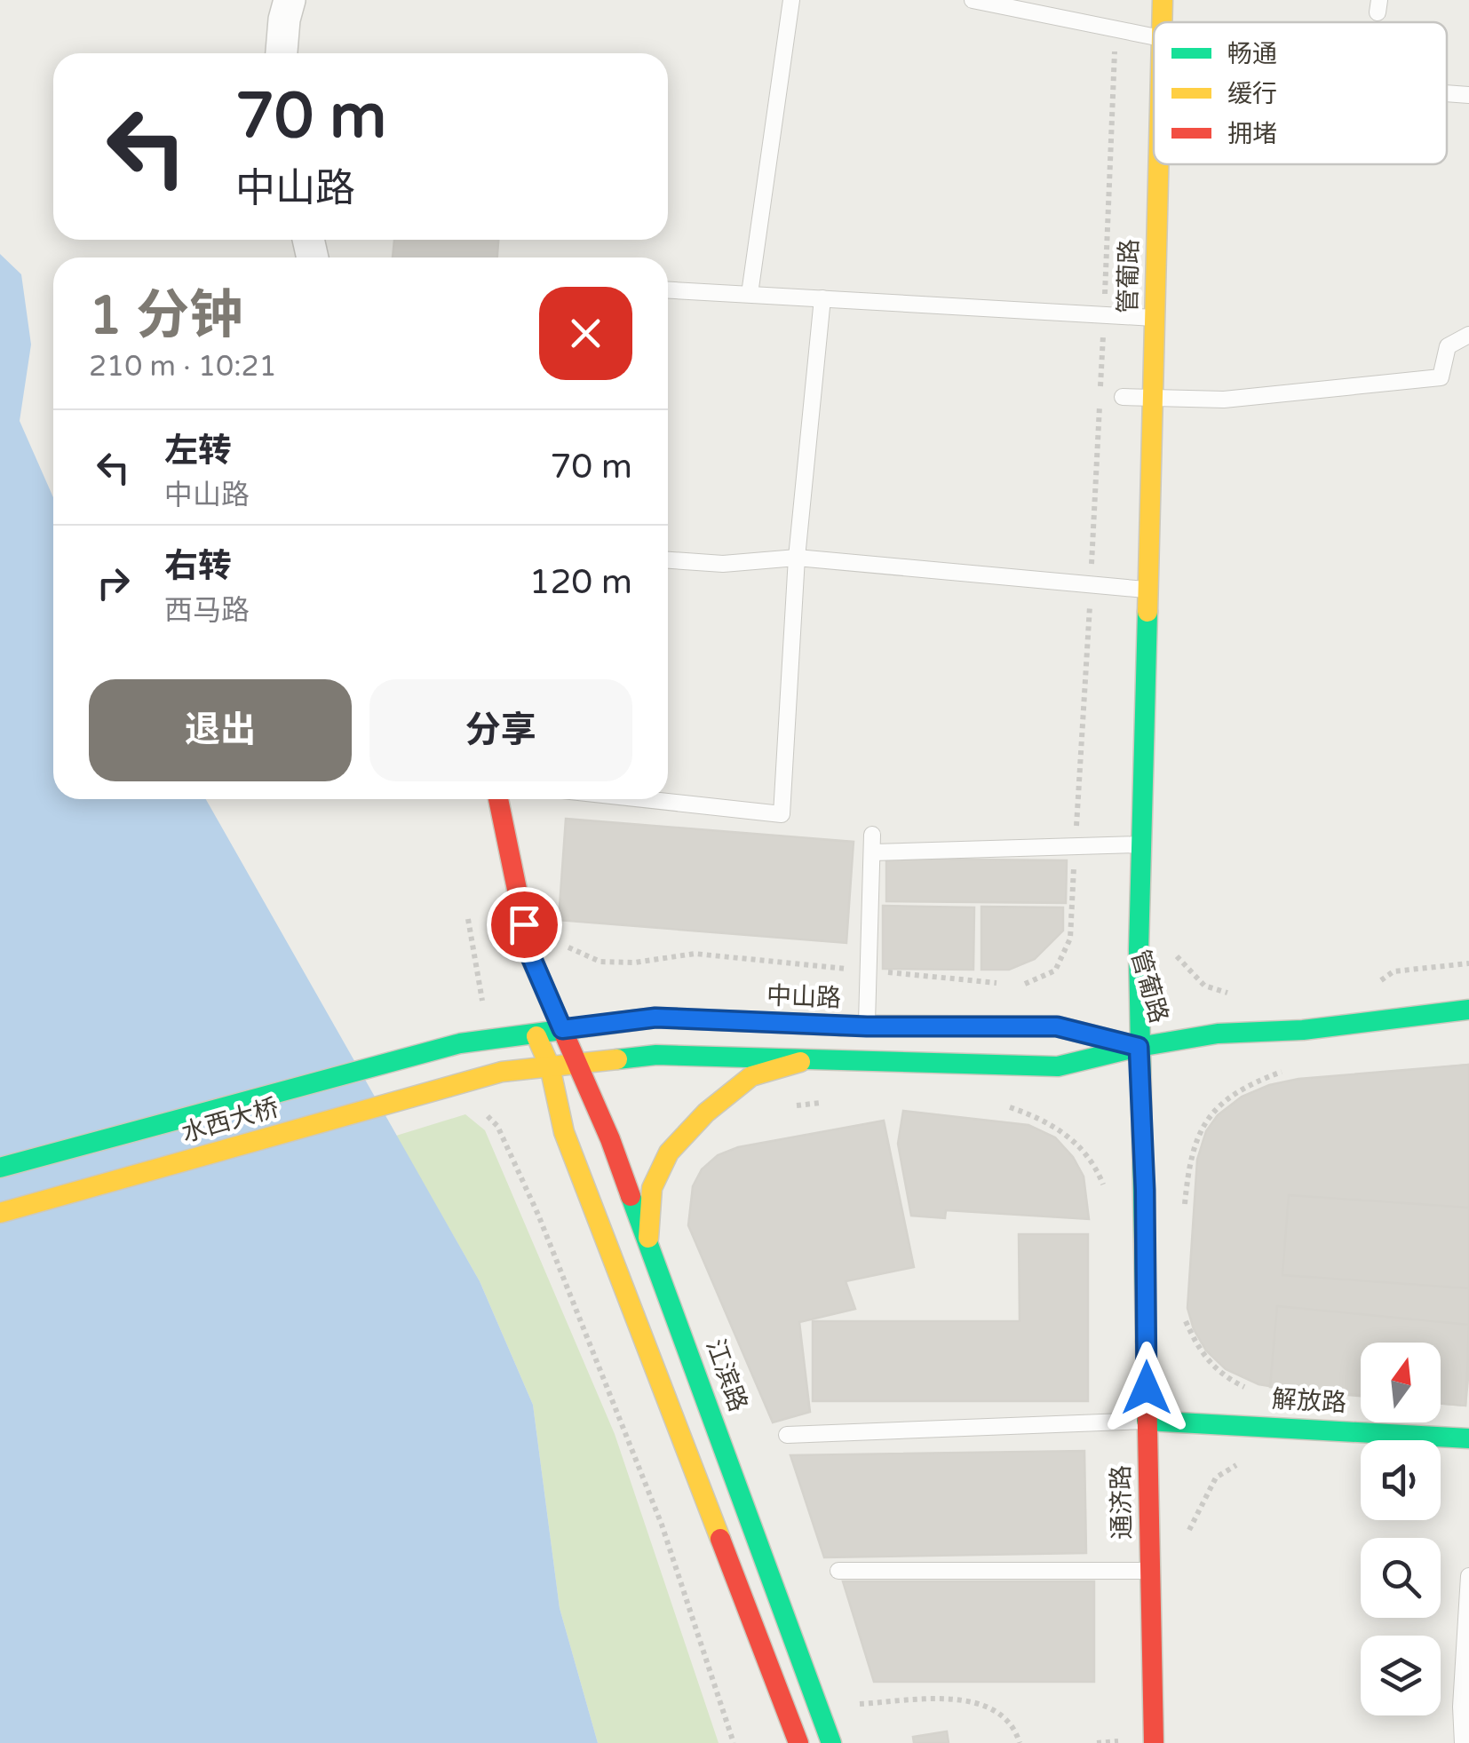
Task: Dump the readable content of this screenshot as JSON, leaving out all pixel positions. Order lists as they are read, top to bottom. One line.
{"streets":{"main road":["管葡路","中山路","水西大桥","江滨路","解放路","通济路"]},"crossings":[["管葡路","中山路"],["管葡路","通济路"],["中山路","水西大桥"],["中山路","江滨路"],["中山路","通济路"],["解放路","通济路"]],"legend":["畅通","缓行","拥堵"],"north":"top","page":{"turn":["70 m","中山路"],"heading":["1 分钟","210 m · 10:21"],"list":[{"name":"左转","note":"中山路","value":"70 m"},{"name":"右转","note":"西马路","value":"120 m"}],"buttons":["退出","分享"]}}
